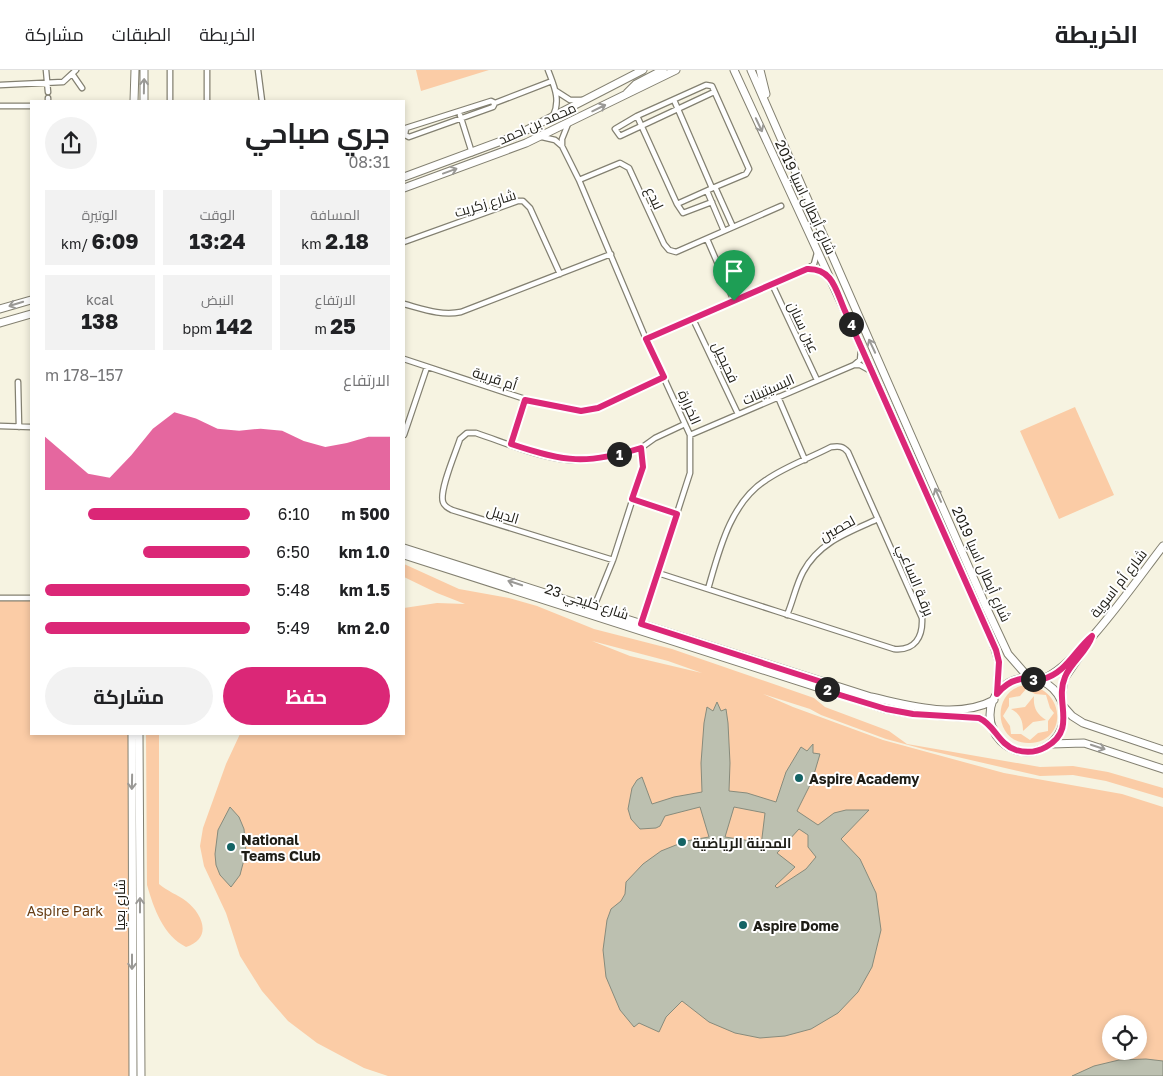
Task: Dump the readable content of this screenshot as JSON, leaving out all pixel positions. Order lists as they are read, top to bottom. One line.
{"streets":{"main road":["محمد بن احمد","شارع أبطال اسيا 2019","شارع أم اسوية","شارع خليجي 23","شارع بعيا"],"street":["لبدع","شارع زكريت","عين سنان","فحيحيل","أم قريبة","البسيتينات","الخرارة","الديبل","لحصين","برقـة الساعي"]},"crossings":[["شارع أبطال اسيا 2019","شارع أم اسوية"],["شارع أبطال اسيا 2019","شارع خليجي 23"],["لبدع","الخرارة"],["عين سنان","البسيتينات"],["فحيحيل","البسيتينات"],["أم قريبة","الخرارة"],["البسيتينات","الخرارة"],["الخرارة","الديبل"],["الخرارة","برقـة الساعي"],["الخرارة","شارع خليجي 23"],["لحصين","برقـة الساعي"],["شارع أم اسوية","شارع خليجي 23"]],"parks":["Aspire Park"],"places":["Aspire Academy","المدينة الرياضية","National Teams Club","Aspire Dome"],"page":{"header":"الخريطة","nav":["الخريطة","الطبقات","مشاركة"],"heading":["جري صباحي","08:31"],"stats":[["المسافة","2.18 km"],["الوقت","13:24"],["الوتيرة","6:09 /km"],["الارتفاع","25 m"],["النبض","142 bpm"],["kcal","138"]],"pins":["4","1","3","2"],"chart":["الارتفاع","157–178 m"],"list":[{"name":"500 m","note":"6:10"},{"name":"1.0 km","note":"6:50"},{"name":"1.5 km","note":"5:48"},{"name":"2.0 km","note":"5:49"}],"buttons":["حفظ","مشاركة"]}}
